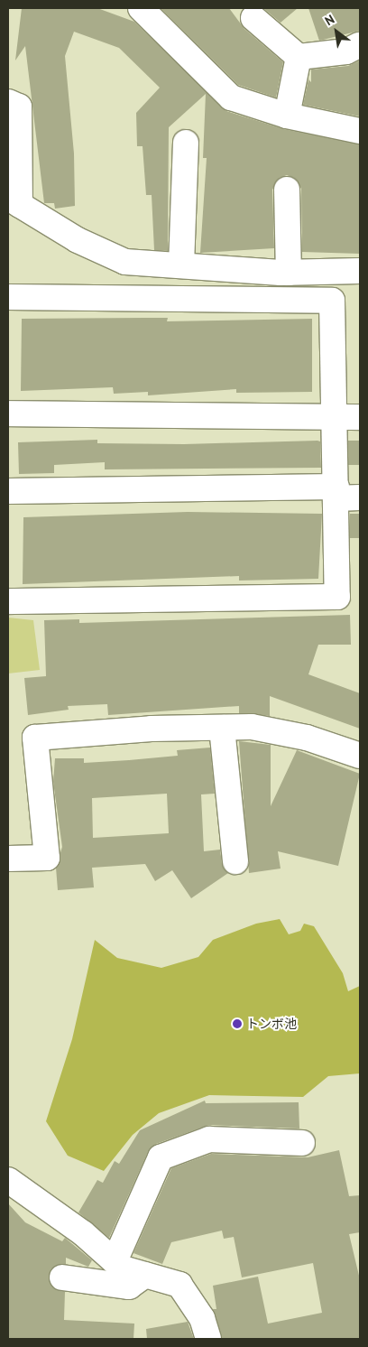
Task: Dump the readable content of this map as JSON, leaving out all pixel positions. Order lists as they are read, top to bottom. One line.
{"places":["トンボ池"],"north":"top left"}
